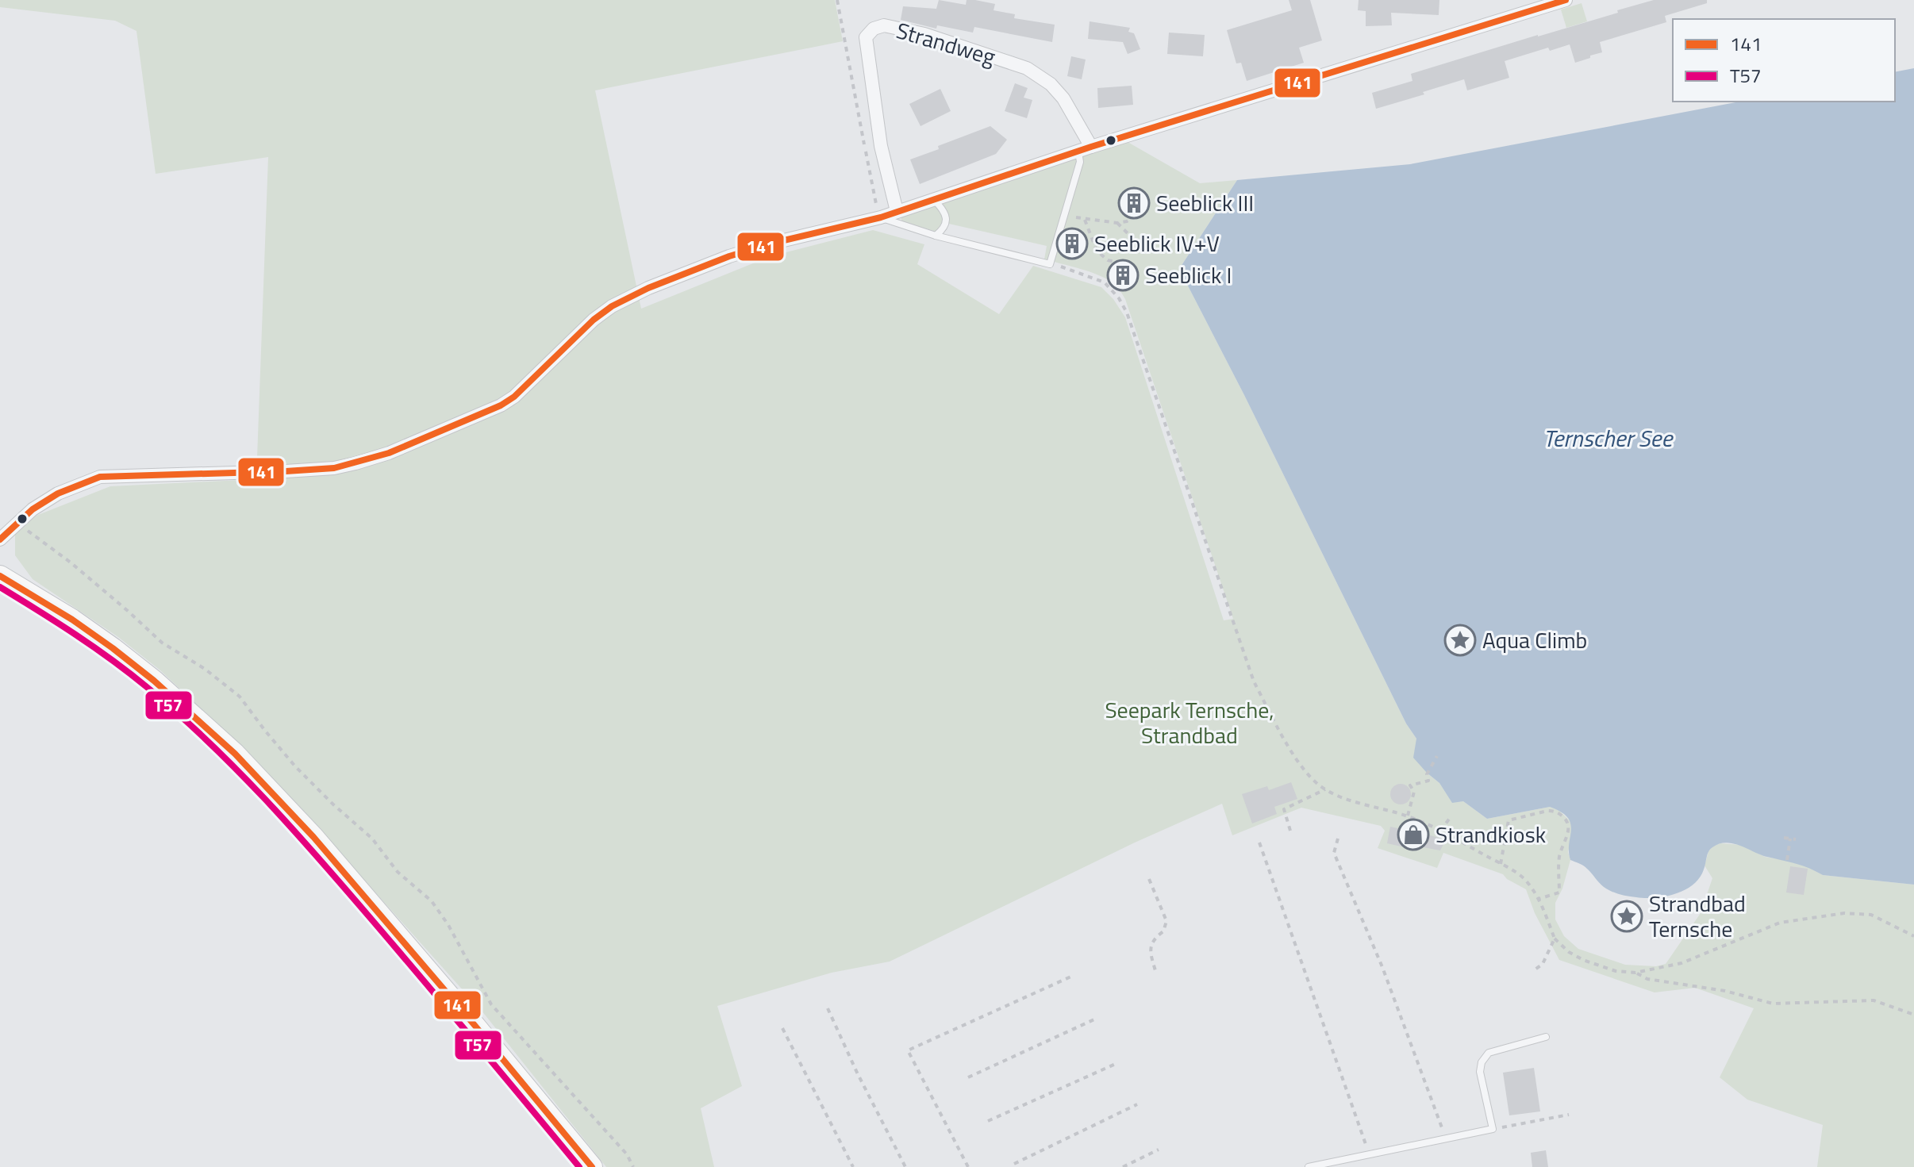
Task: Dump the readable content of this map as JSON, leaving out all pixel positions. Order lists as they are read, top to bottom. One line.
{"streets":{"street":["Strandweg"]},"water":["Ternscher See"],"parks":["Seepark Ternsche, Strandbad"],"places":{"building":["Seeblick III","Seeblick IV+V","Seeblick I"],"place":["Aqua Climb","Strandbad Ternsche"],"shop":["Strandkiosk"]},"lines":["transit line 141","transit line T57"],"legend":["141","T57"]}
